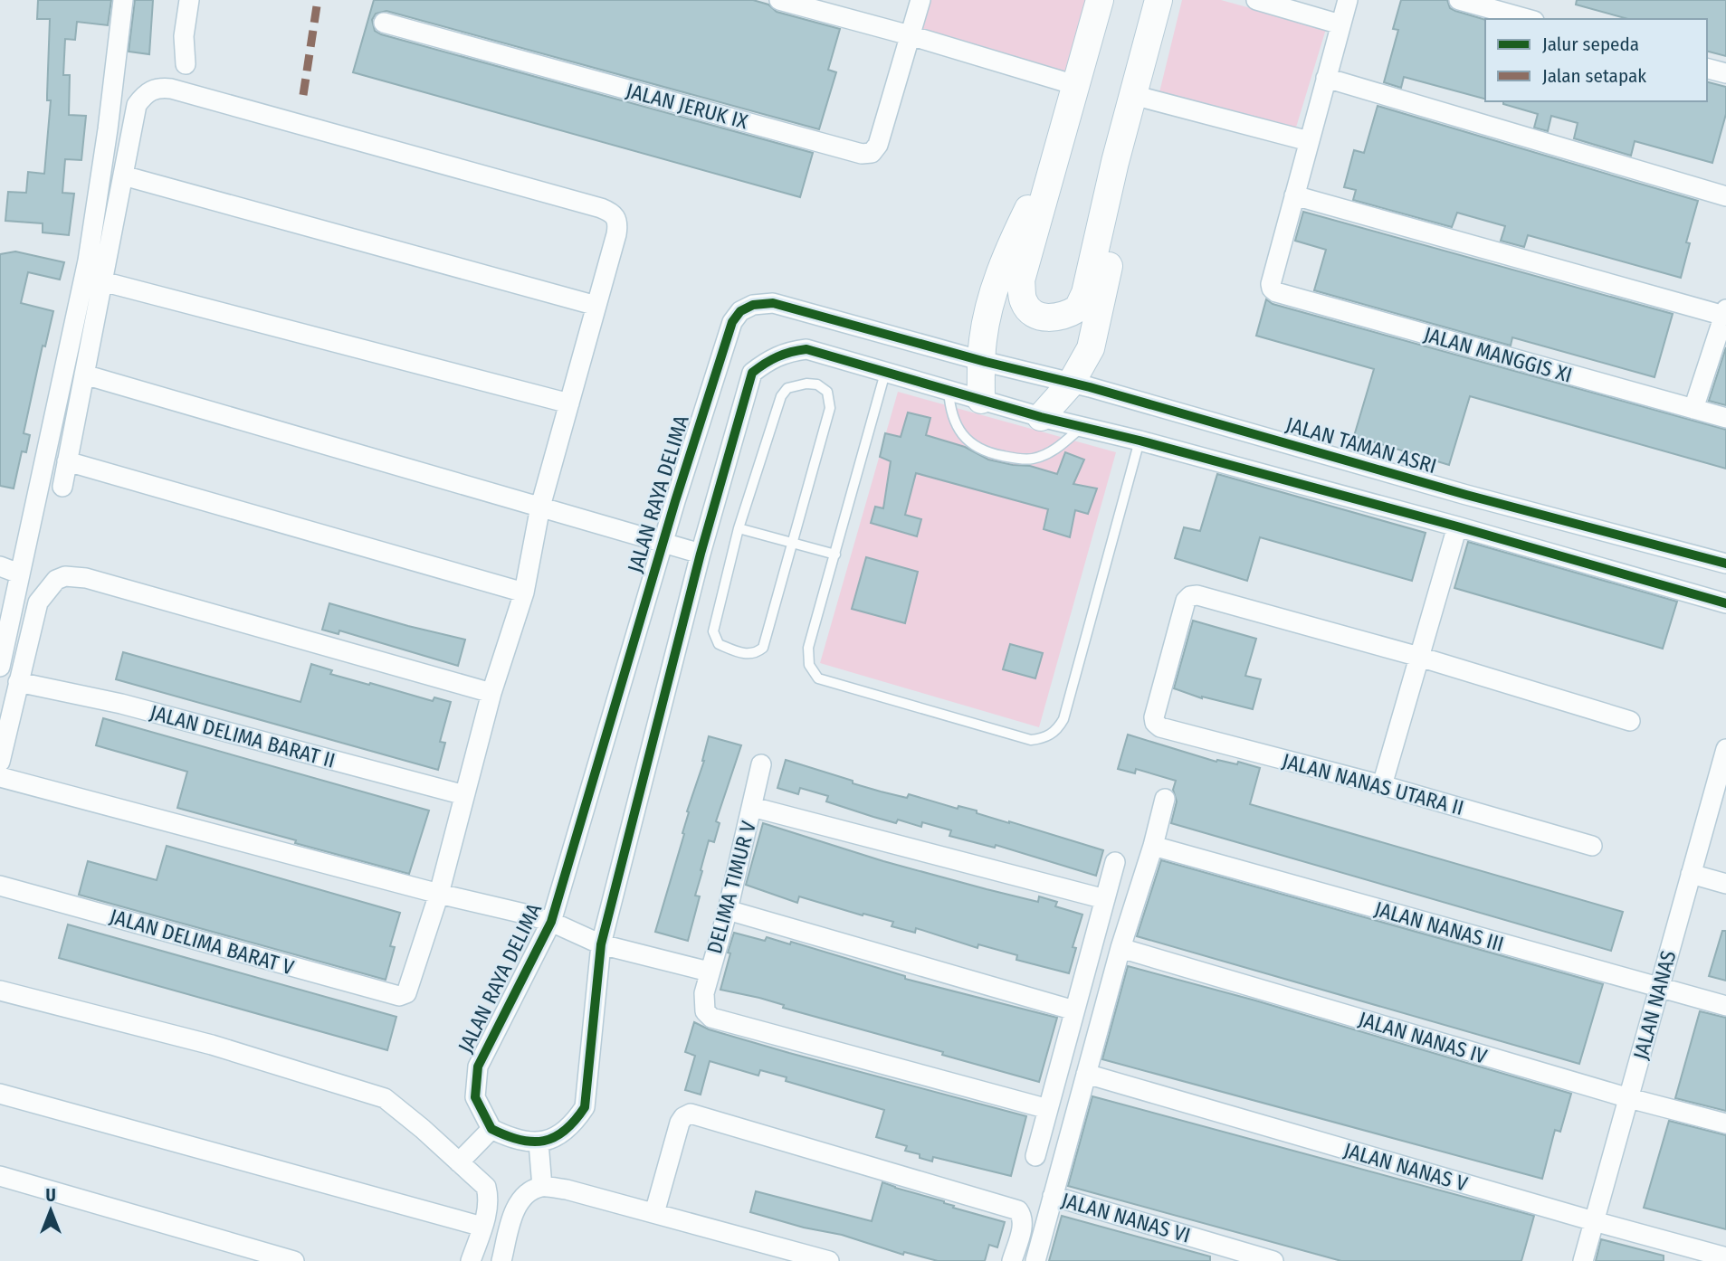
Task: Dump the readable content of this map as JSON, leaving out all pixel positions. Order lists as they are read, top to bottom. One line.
{"streets":{"street":["JALAN JERUK IX","JALAN MANGGIS XI","JALAN TAMAN ASRI","JALAN RAYA DELIMA","JALAN DELIMA BARAT II","JALAN NANAS UTARA II","DELIMA TIMUR V","JALAN NANAS III","JALAN DELIMA BARAT V","JALAN NANAS","JALAN NANAS IV","JALAN NANAS V","JALAN NANAS VI"]},"crossings":[["JALAN TAMAN ASRI","JALAN RAYA DELIMA"],["JALAN NANAS III","JALAN NANAS"],["JALAN NANAS","JALAN NANAS IV"],["JALAN NANAS","JALAN NANAS V"]],"legend":["Jalur sepeda","Jalan setapak"],"north":"top"}
